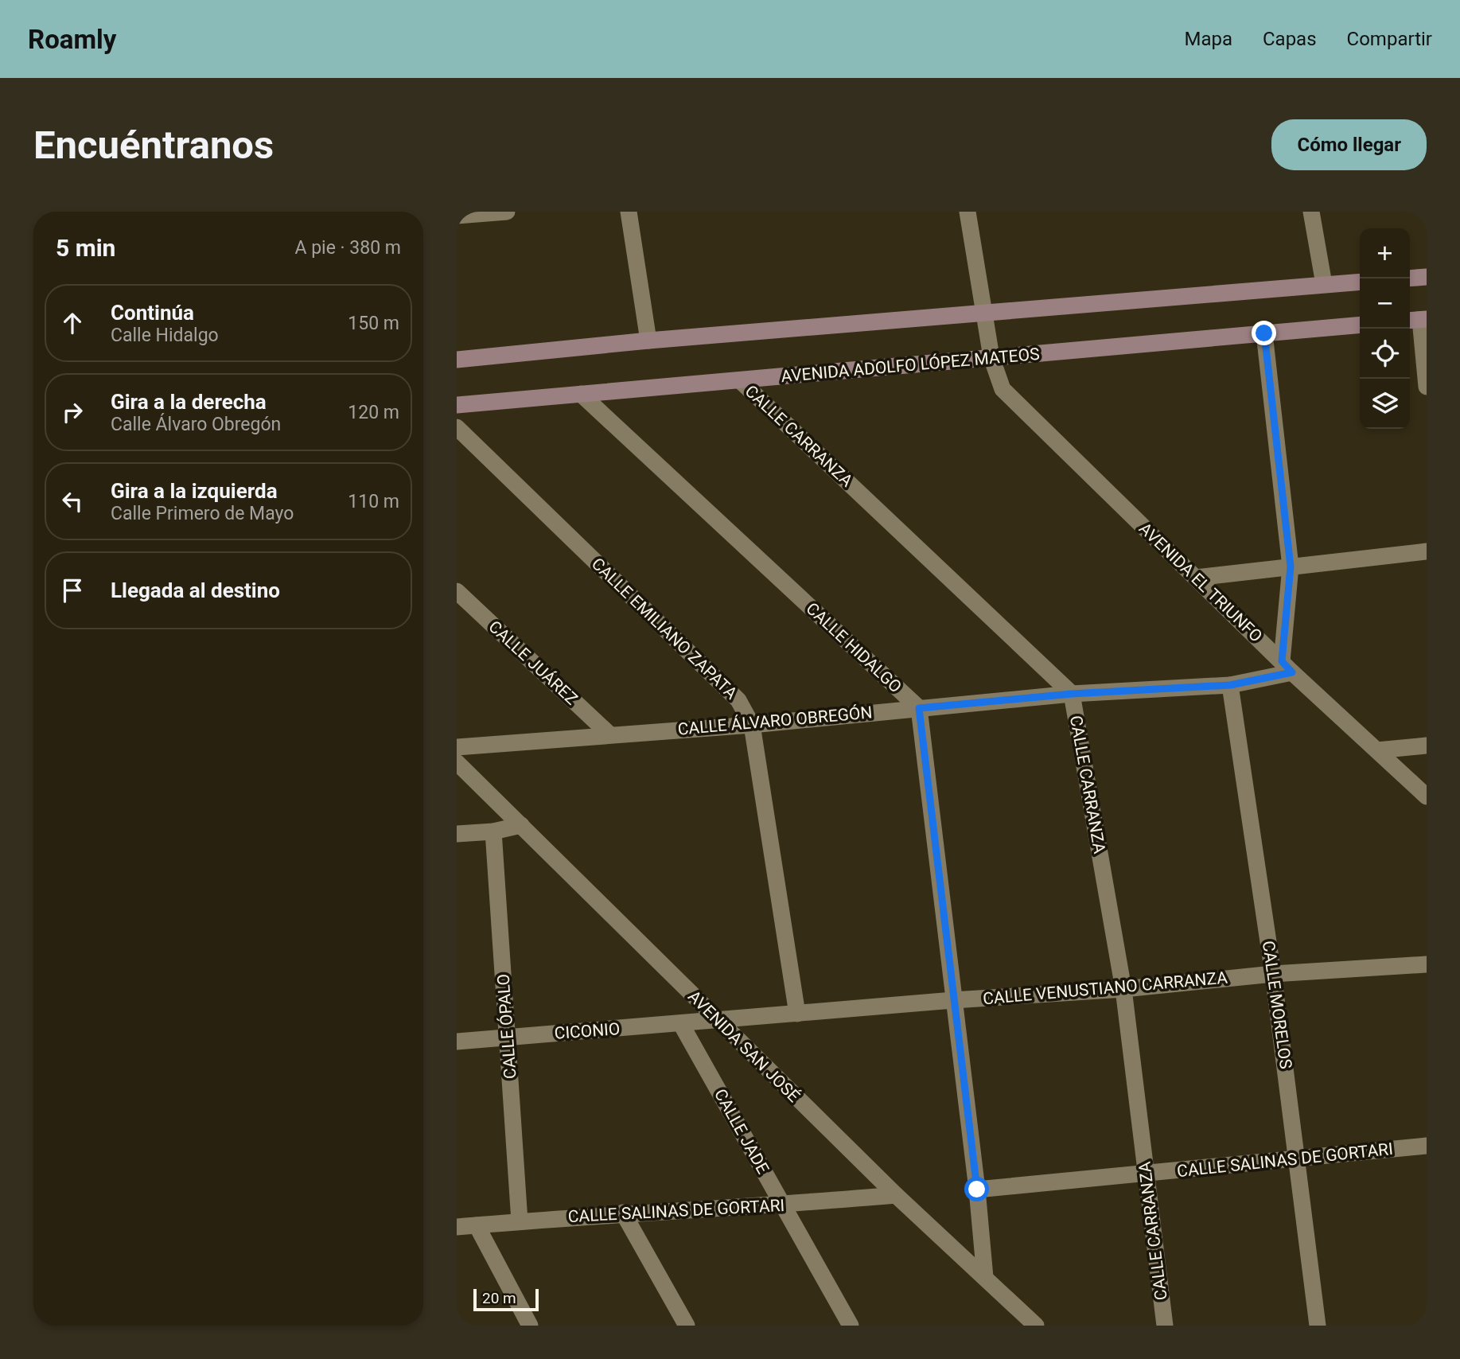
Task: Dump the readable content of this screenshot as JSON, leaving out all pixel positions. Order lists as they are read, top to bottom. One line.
{"streets":{"main road":["AVENIDA ADOLFO LÓPEZ MATEOS"],"street":["CALLE CARRANZA","AVENIDA EL TRIUNFO","CALLE EMILIANO ZAPATA","CALLE HIDALGO","CALLE JUÁREZ","CALLE ÁLVARO OBREGÓN","CALLE VENUSTIANO CARRANZA","CALLE MORELOS","CALLE ÓPALO","CICONIO","AVENIDA SAN JOSÉ","CALLE JADE","CALLE SALINAS DE GORTARI"]},"crossings":[["AVENIDA ADOLFO LÓPEZ MATEOS","CALLE CARRANZA"],["AVENIDA ADOLFO LÓPEZ MATEOS","AVENIDA EL TRIUNFO"],["AVENIDA ADOLFO LÓPEZ MATEOS","CALLE HIDALGO"],["CALLE CARRANZA","CALLE ÁLVARO OBREGÓN"],["CALLE CARRANZA","CALLE VENUSTIANO CARRANZA"],["CALLE CARRANZA","CALLE SALINAS DE GORTARI"],["AVENIDA EL TRIUNFO","CALLE ÁLVARO OBREGÓN"],["CALLE EMILIANO ZAPATA","CALLE ÁLVARO OBREGÓN"],["CALLE EMILIANO ZAPATA","CALLE VENUSTIANO CARRANZA"],["CALLE HIDALGO","CALLE ÁLVARO OBREGÓN"],["CALLE JUÁREZ","CALLE ÁLVARO OBREGÓN"],["CALLE ÁLVARO OBREGÓN","CALLE MORELOS"],["CALLE VENUSTIANO CARRANZA","CALLE MORELOS"],["CALLE VENUSTIANO CARRANZA","CICONIO"],["CALLE VENUSTIANO CARRANZA","AVENIDA SAN JOSÉ"],["CALLE MORELOS","CALLE SALINAS DE GORTARI"],["CALLE ÓPALO","CICONIO"],["CALLE ÓPALO","CALLE SALINAS DE GORTARI"],["CICONIO","AVENIDA SAN JOSÉ"],["CICONIO","CALLE JADE"],["AVENIDA SAN JOSÉ","CALLE SALINAS DE GORTARI"],["CALLE JADE","CALLE SALINAS DE GORTARI"]],"scale_bar":"20 m","page":{"header":"Roamly","nav":["Mapa","Capas","Compartir"],"buttons":"Cómo llegar","title":"Encuéntranos","heading":["5 min","A pie · 380 m"],"map_buttons":["+","−"],"list":[["Continúa","Calle Hidalgo","150 m"],["Gira a la derecha","Calle Álvaro Obregón","120 m"],["Gira a la izquierda","Calle Primero de Mayo","110 m"],"Llegada al destino"],"scale":"20 m"}}
